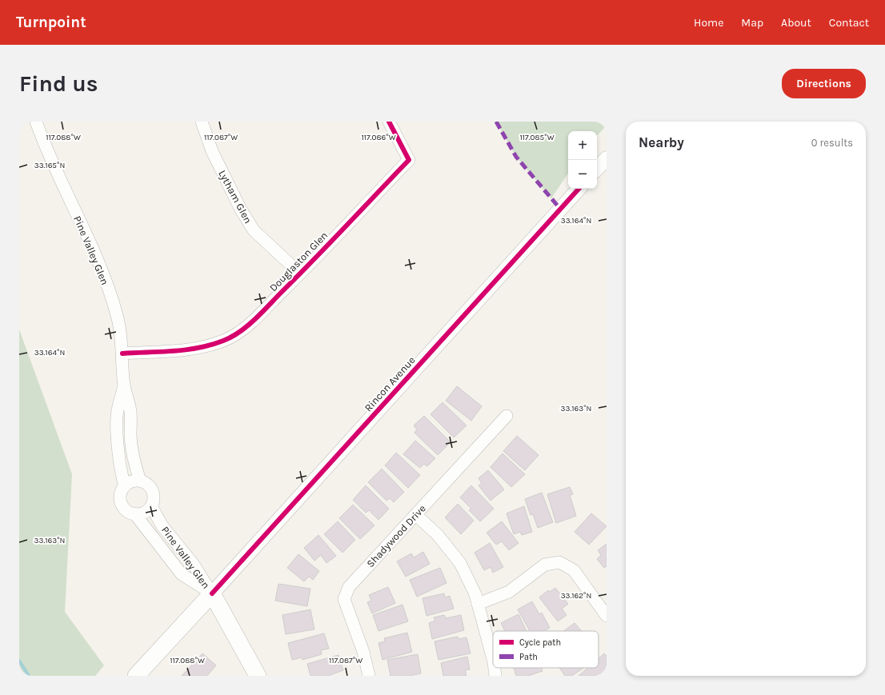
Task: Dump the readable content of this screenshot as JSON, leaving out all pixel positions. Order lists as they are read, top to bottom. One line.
{"streets":{"main road":["Rincon Avenue"],"street":["Lytham Glen","Pine Valley Glen","Douglaston Glen","Shadywood Drive"]},"crossings":[["Lytham Glen","Douglaston Glen"],["Pine Valley Glen","Douglaston Glen"],["Pine Valley Glen","Rincon Avenue"]],"legend":["Cycle path","Path"],"page":{"header":"Turnpoint","nav":["Home","Map","About","Contact"],"buttons":"Directions","title":"Find us","heading":["Nearby","0 results"],"map_buttons":["+","−"]},"coordinates":["117.088°W","117.087°W","117.086°W","117.085°W","33.165°N","33.164°N","33.163°N","33.162°N"]}
